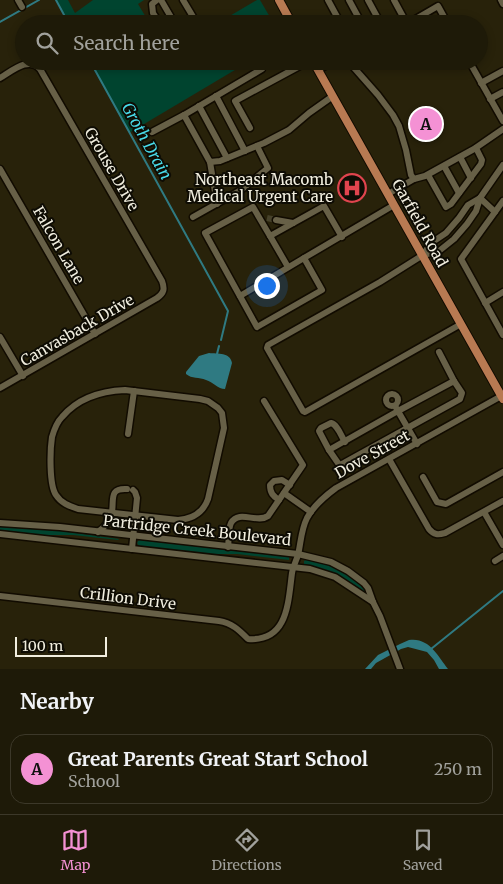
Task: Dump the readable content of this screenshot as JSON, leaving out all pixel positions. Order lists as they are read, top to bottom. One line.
{"streets":{"main road":["Garfield Road"],"street":["Grouse Drive","Falcon Lane","Canvasback Drive","Dove Street","Partridge Creek Boulevard","Crillion Drive"]},"crossings":[["Grouse Drive","Canvasback Drive"],["Garfield Road","Dove Street"],["Falcon Lane","Canvasback Drive"],["Dove Street","Partridge Creek Boulevard"],["Dove Street","Crillion Drive"]],"water":["Groth Drain"],"places":{"hospital":["Northeast Macomb Medical Urgent Care"]},"scale_bar":"100 m","page":{"search":"Search here","pins":"A","scale":"100 m","heading":"Nearby","list":[{"mark":"A","name":"Great Parents Great Start School","note":"School","value":"250 m"}],"nav":["Map","Directions","Saved"]}}
